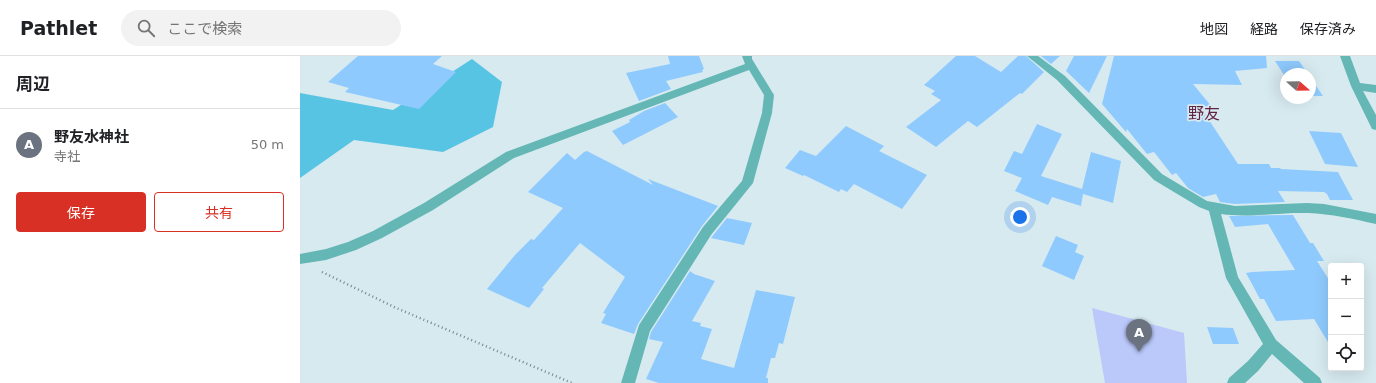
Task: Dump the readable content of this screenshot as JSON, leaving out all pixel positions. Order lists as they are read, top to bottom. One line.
{"districts":["野友"],"north":"right","page":{"header":"Pathlet","search":"ここで検索","nav":["地図","経路","保存済み"],"heading":"周辺","list":[{"mark":"A","name":"野友水神社","note":"寺社","value":"50 m"}],"buttons":["保存","共有"],"map_buttons":["+","−"],"pins":"A"}}
